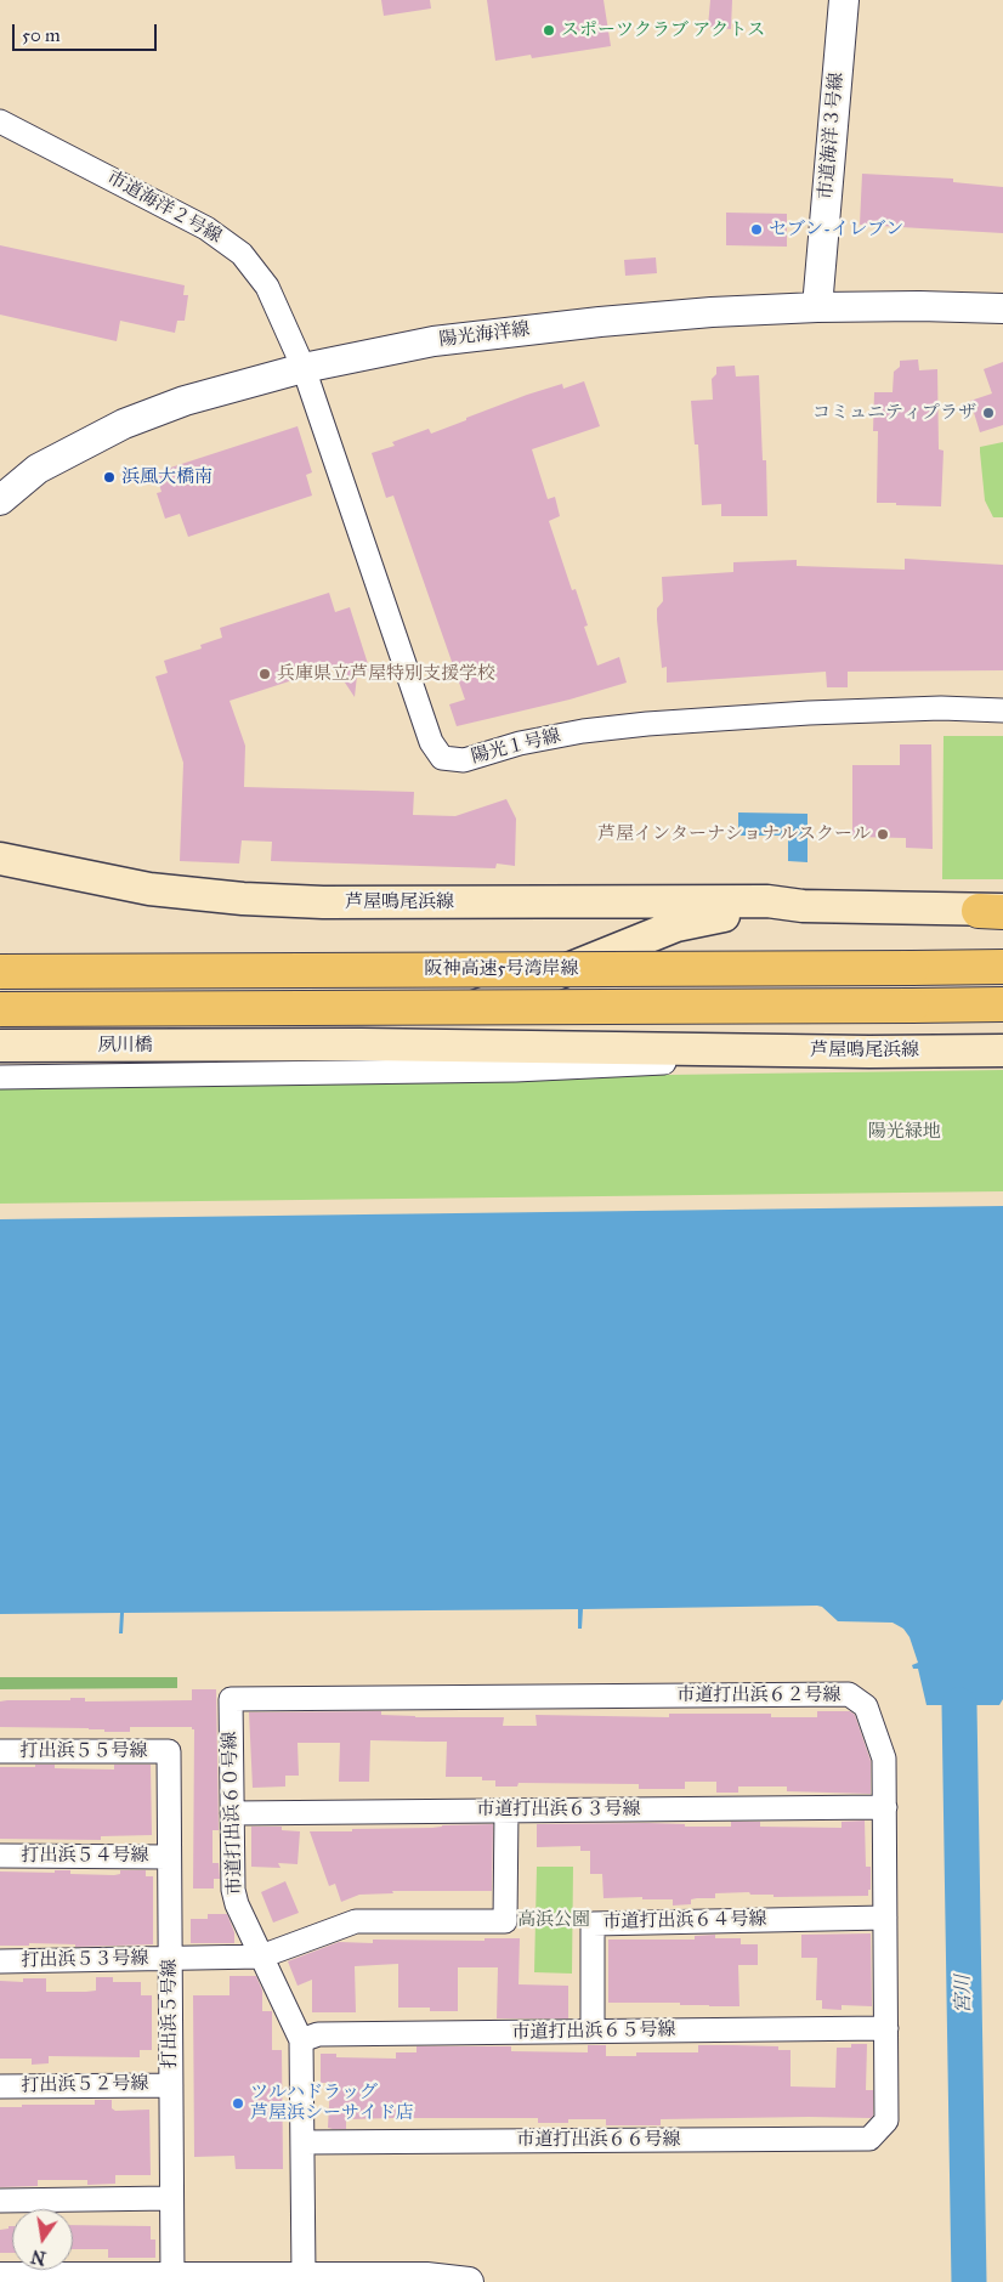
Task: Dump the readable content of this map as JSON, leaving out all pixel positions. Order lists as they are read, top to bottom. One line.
{"streets":{"highway":["阪神高速5号湾岸線"],"main road":["芦屋鳴尾浜線","夙川橋"],"street":["市道海洋３号線","市道海洋２号線","陽光海洋線","陽光１号線","市道打出浜６２号線","打出浜５５号線","市道打出浜６３号線","市道打出浜６０号線","打出浜５４号線","市道打出浜６４号線","打出浜５３号線","打出浜５号線","市道打出浜６５号線","打出浜５２号線","市道打出浜６６号線"]},"crossings":[["市道海洋３号線","陽光海洋線"],["市道海洋２号線","陽光海洋線"],["市道海洋２号線","陽光１号線"],["陽光海洋線","陽光１号線"],["芦屋鳴尾浜線","夙川橋"],["市道打出浜６２号線","市道打出浜６３号線"],["市道打出浜６２号線","市道打出浜６０号線"],["市道打出浜６２号線","市道打出浜６４号線"],["市道打出浜６２号線","市道打出浜６５号線"],["市道打出浜６２号線","市道打出浜６６号線"],["打出浜５５号線","打出浜５号線"],["市道打出浜６３号線","市道打出浜６０号線"],["市道打出浜６３号線","打出浜５３号線"],["市道打出浜６０号線","打出浜５３号線"],["市道打出浜６０号線","市道打出浜６５号線"],["市道打出浜６０号線","市道打出浜６６号線"],["打出浜５４号線","打出浜５号線"],["市道打出浜６４号線","市道打出浜６５号線"],["打出浜５３号線","打出浜５号線"],["打出浜５号線","打出浜５２号線"]],"water":["宮川"],"parks":["陽光緑地","高浜公園"],"places":["スポーツクラブ アクトス","セブン-イレブン","コミュニティプラザ","浜風大橋南","兵庫県立芦屋特別支援学校","芦屋インターナショナルスクール","ツルハドラッグ 芦屋浜シーサイド店"],"scale_bar":"50 m","north":"bottom"}
